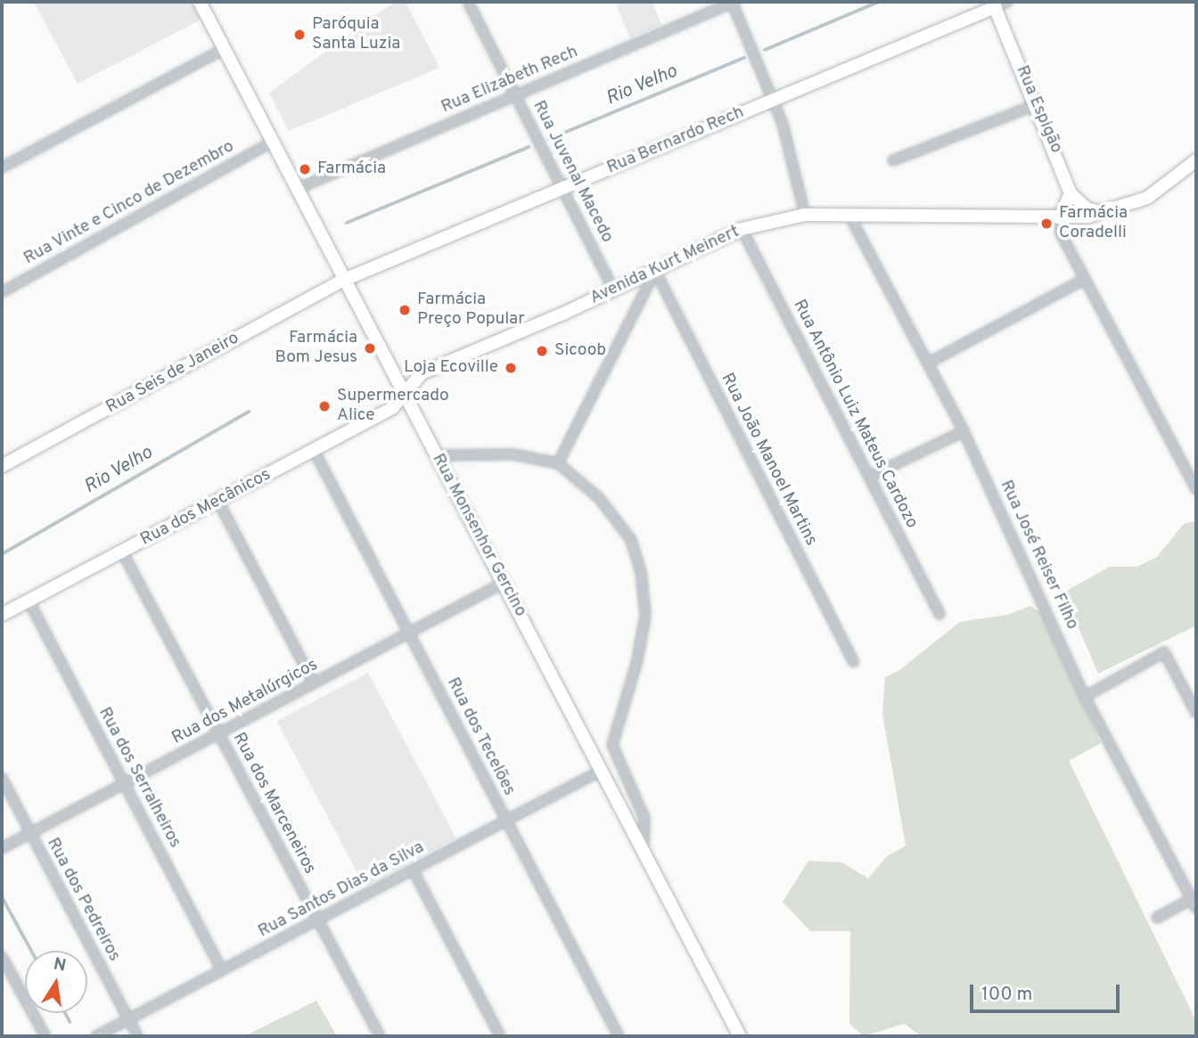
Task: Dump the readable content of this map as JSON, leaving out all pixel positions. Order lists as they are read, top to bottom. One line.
{"streets":{"main road":["Rua Espigão","Rua Bernardo Rech","Avenida Kurt Meinert","Rua Seis de Janeiro","Rua dos Mecânicos","Rua Monsenhor Gercino"],"street":["Rua Elizabeth Rech","Rua Juvenal Macedo","Rua Vinte e Cinco de Dezembro","Rua Antônio Luiz Mateus Cardozo","Rua João Manoel Martins","Rua José Reiser Filho","Rua dos Metalúrgicos","Rua dos Tecelões","Rua dos Serralheiros","Rua dos Marceneiros","Rua Santos Dias da Silva","Rua dos Pedreiros"]},"crossings":[["Rua Elizabeth Rech","Rua Juvenal Macedo"],["Rua Elizabeth Rech","Rua Monsenhor Gercino"],["Rua Espigão","Rua Bernardo Rech"],["Rua Bernardo Rech","Rua Juvenal Macedo"],["Rua Bernardo Rech","Rua Seis de Janeiro"],["Rua Bernardo Rech","Rua Monsenhor Gercino"],["Rua Juvenal Macedo","Avenida Kurt Meinert"],["Rua Vinte e Cinco de Dezembro","Rua Monsenhor Gercino"],["Avenida Kurt Meinert","Rua Antônio Luiz Mateus Cardozo"],["Avenida Kurt Meinert","Rua João Manoel Martins"],["Avenida Kurt Meinert","Rua dos Mecânicos"],["Avenida Kurt Meinert","Rua Monsenhor Gercino"],["Avenida Kurt Meinert","Rua José Reiser Filho"],["Rua Seis de Janeiro","Rua Monsenhor Gercino"],["Rua dos Mecânicos","Rua Monsenhor Gercino"],["Rua dos Mecânicos","Rua dos Tecelões"],["Rua dos Mecânicos","Rua dos Serralheiros"],["Rua dos Mecânicos","Rua dos Marceneiros"],["Rua Monsenhor Gercino","Rua dos Metalúrgicos"],["Rua Monsenhor Gercino","Rua Santos Dias da Silva"],["Rua dos Metalúrgicos","Rua dos Tecelões"],["Rua dos Metalúrgicos","Rua dos Serralheiros"],["Rua dos Metalúrgicos","Rua dos Marceneiros"],["Rua dos Metalúrgicos","Rua dos Pedreiros"],["Rua dos Tecelões","Rua Santos Dias da Silva"],["Rua dos Serralheiros","Rua Santos Dias da Silva"],["Rua dos Marceneiros","Rua Santos Dias da Silva"],["Rua Santos Dias da Silva","Rua dos Pedreiros"]],"water":["Rio Velho"],"places":["Paróquia Santa Luzia","Farmácia","Farmácia Coradelli","Farmácia Preço Popular","Farmácia Bom Jesus","Sicoob","Loja Ecoville","Supermercado Alice"],"scale_bar":"100 m","north":"top"}
